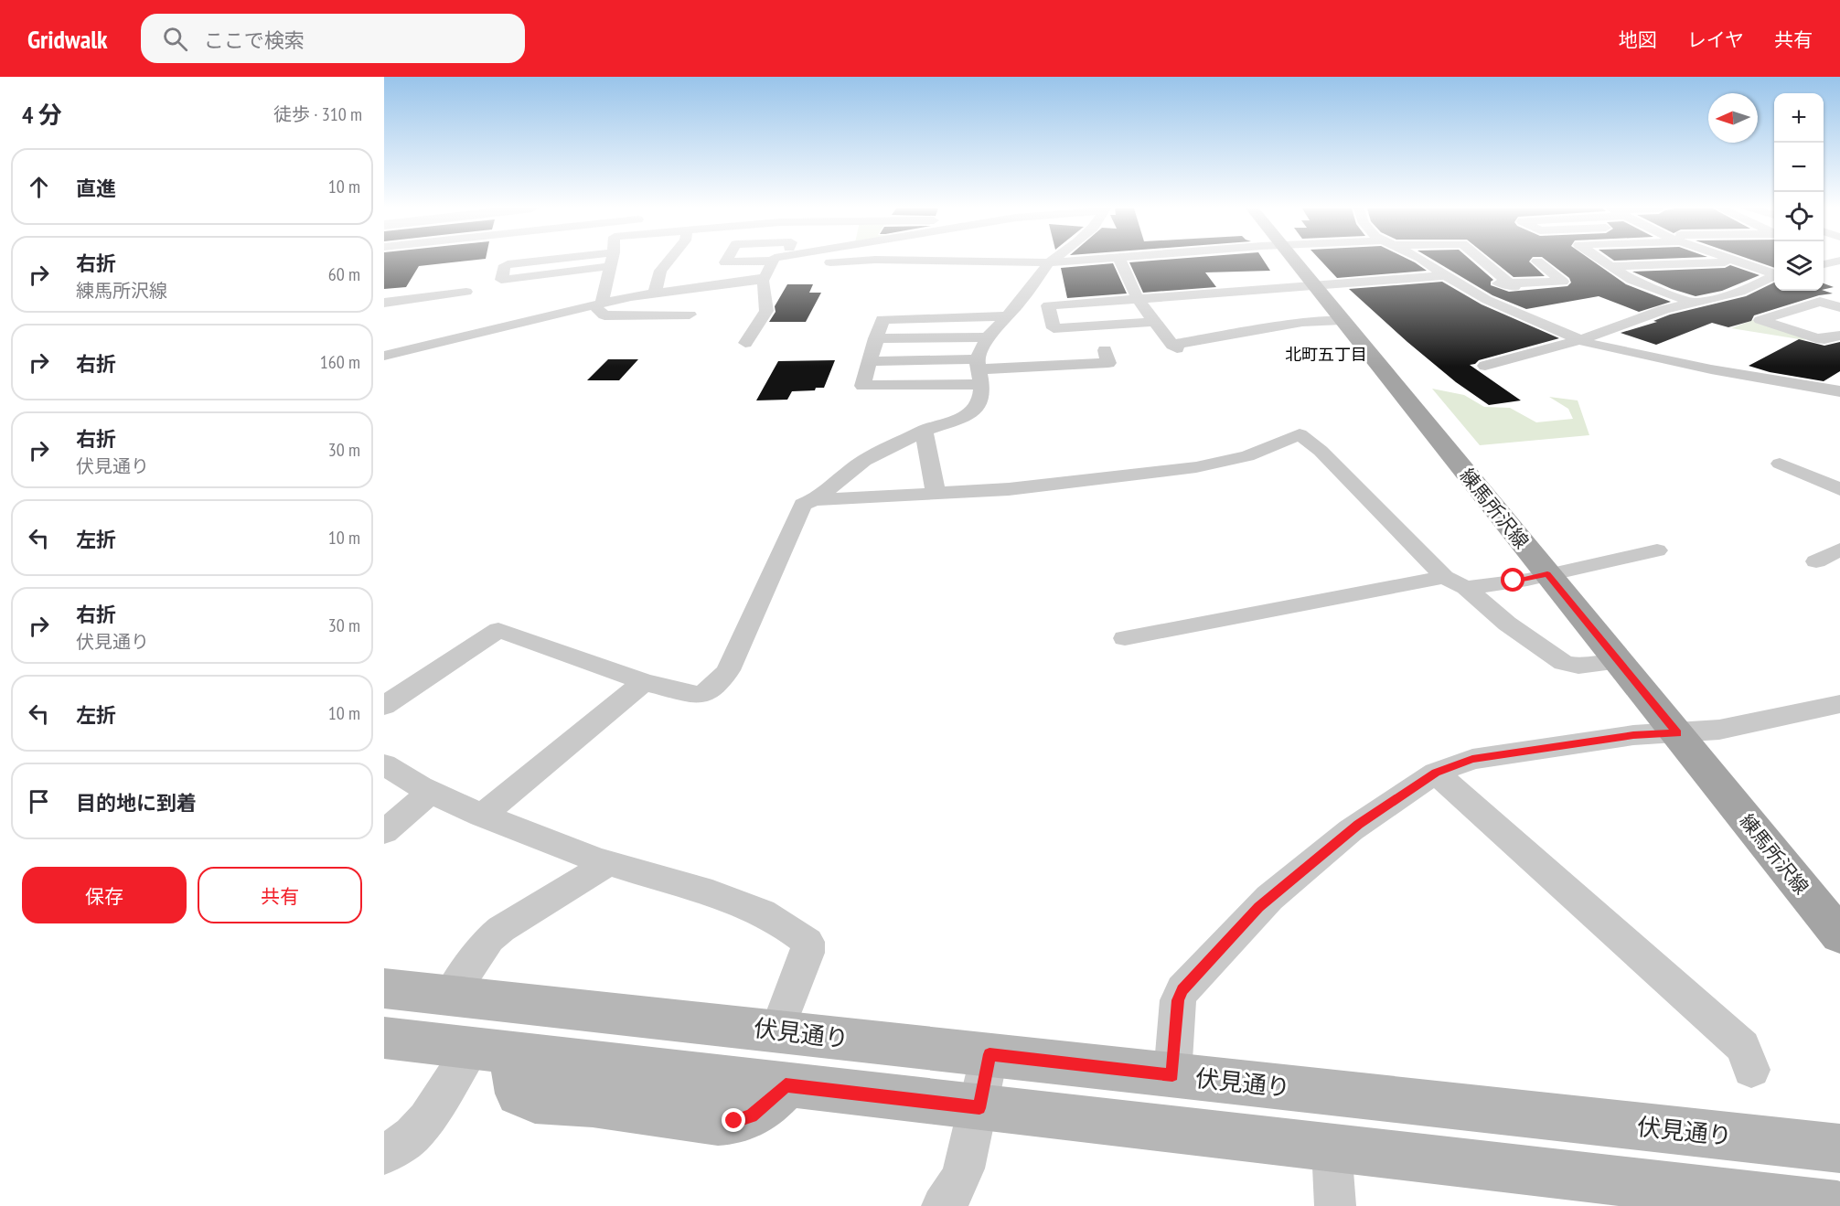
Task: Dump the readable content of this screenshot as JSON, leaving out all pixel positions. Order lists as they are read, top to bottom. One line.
{"streets":{"main road":["練馬所沢線","伏見通り"]},"districts":["北町五丁目"],"north":"left","page":{"header":"Gridwalk","search":"ここで検索","nav":["地図","レイヤ","共有"],"heading":["4 分","徒歩 · 310 m"],"map_buttons":["+","−"],"list":[["直進","10 m"],["右折","練馬所沢線","60 m"],["右折","160 m"],["右折","伏見通り","30 m"],["左折","10 m"],["右折","伏見通り","30 m"],["左折","10 m"],"目的地に到着"],"buttons":["保存","共有"]}}
